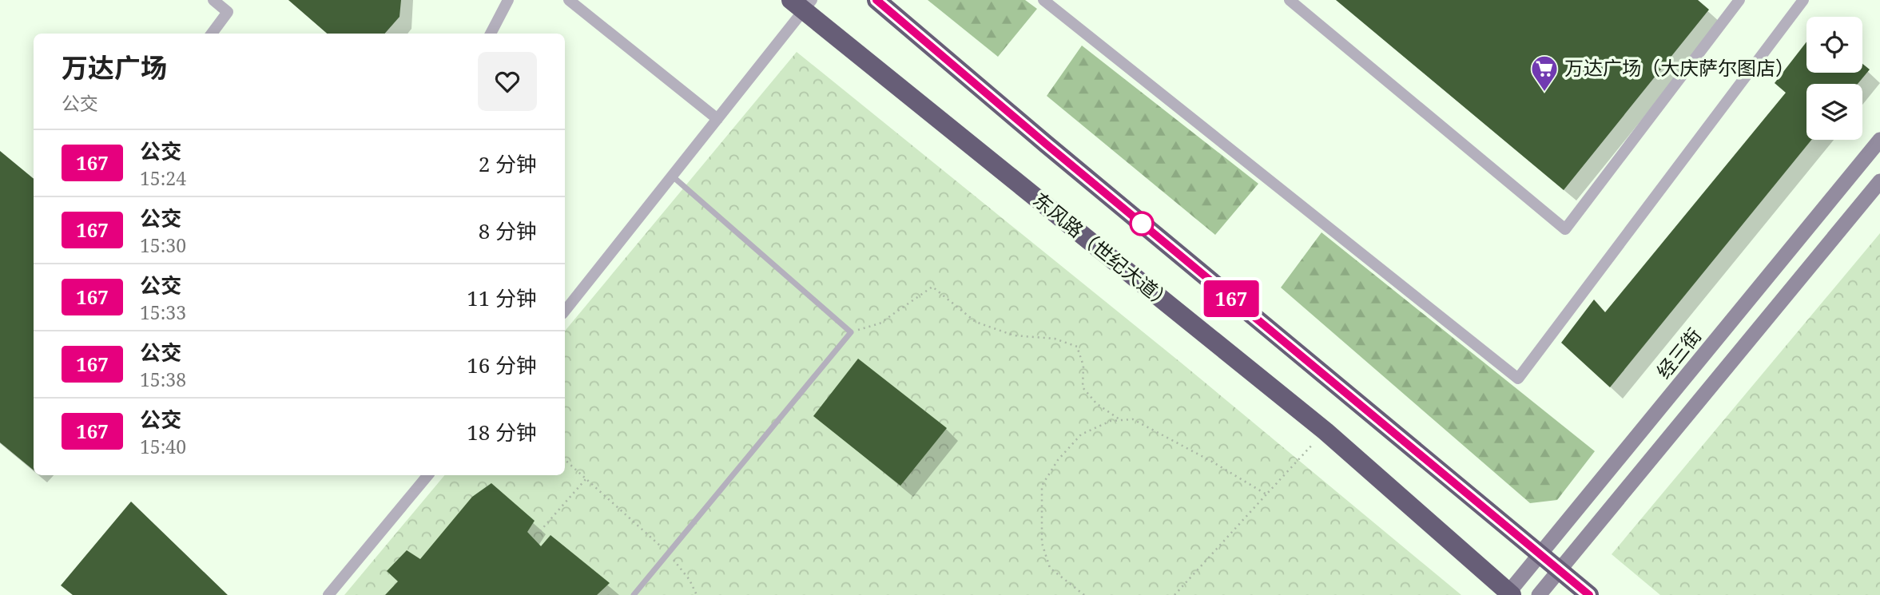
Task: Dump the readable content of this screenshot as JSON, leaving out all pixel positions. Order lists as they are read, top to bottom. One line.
{"streets":{"highway":["东风路（世纪大道）"],"main road":["经三街"]},"crossings":[["东风路（世纪大道）","经三街"]],"places":{"supermarket":["万达广场（大庆萨尔图店）"]},"lines":["bus line 167"],"page":{"on_map":"167","heading":["万达广场","公交"],"list":[{"mark":"167","name":"公交","note":"15:24","value":"2 分钟"},{"mark":"167","name":"公交","note":"15:30","value":"8 分钟"},{"mark":"167","name":"公交","note":"15:33","value":"11 分钟"},{"mark":"167","name":"公交","note":"15:38","value":"16 分钟"},{"mark":"167","name":"公交","note":"15:40","value":"18 分钟"}]}}
